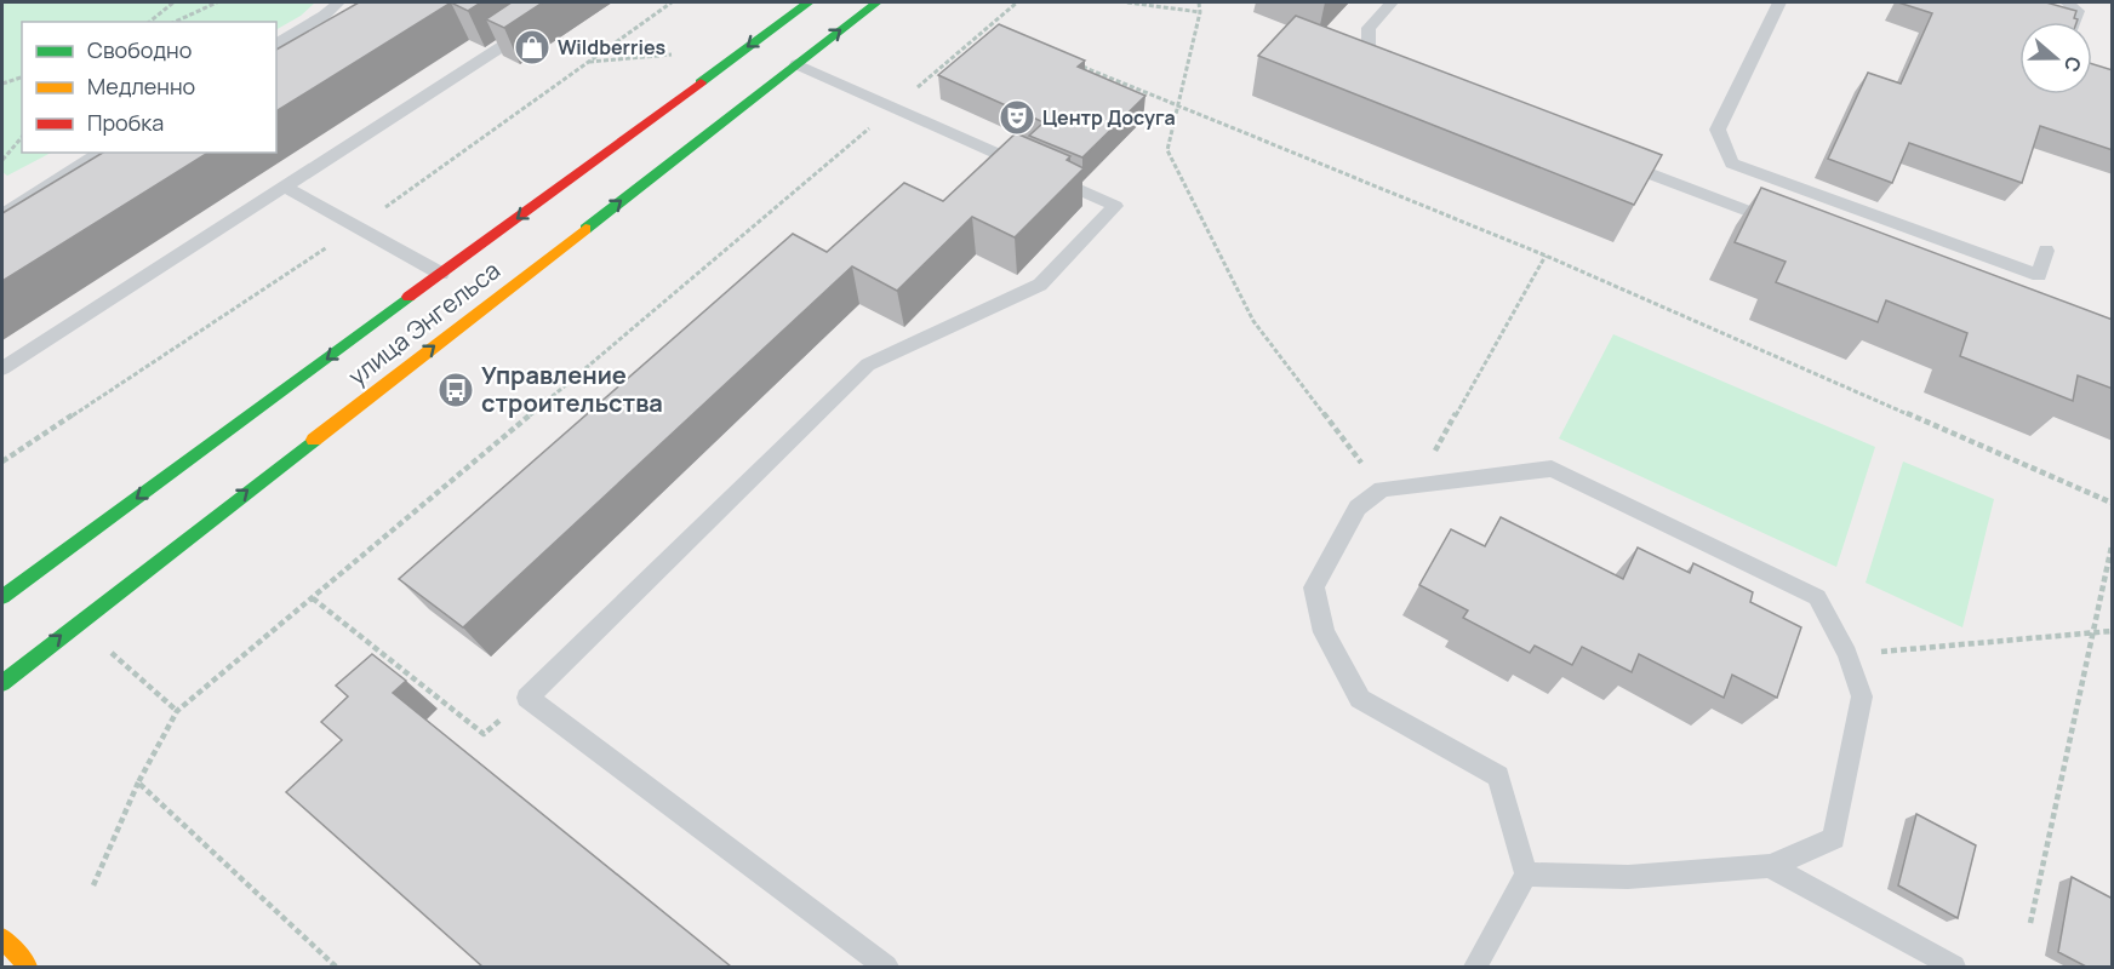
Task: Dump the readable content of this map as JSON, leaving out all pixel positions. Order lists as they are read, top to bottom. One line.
{"streets":{"main road":["улица Энгельса"]},"places":{"shop":["Wildberries"],"theatre":["Центр Досуга"],"bus stop":["Управление строительства"]},"legend":["Свободно","Медленно","Пробка"],"north":"right"}
